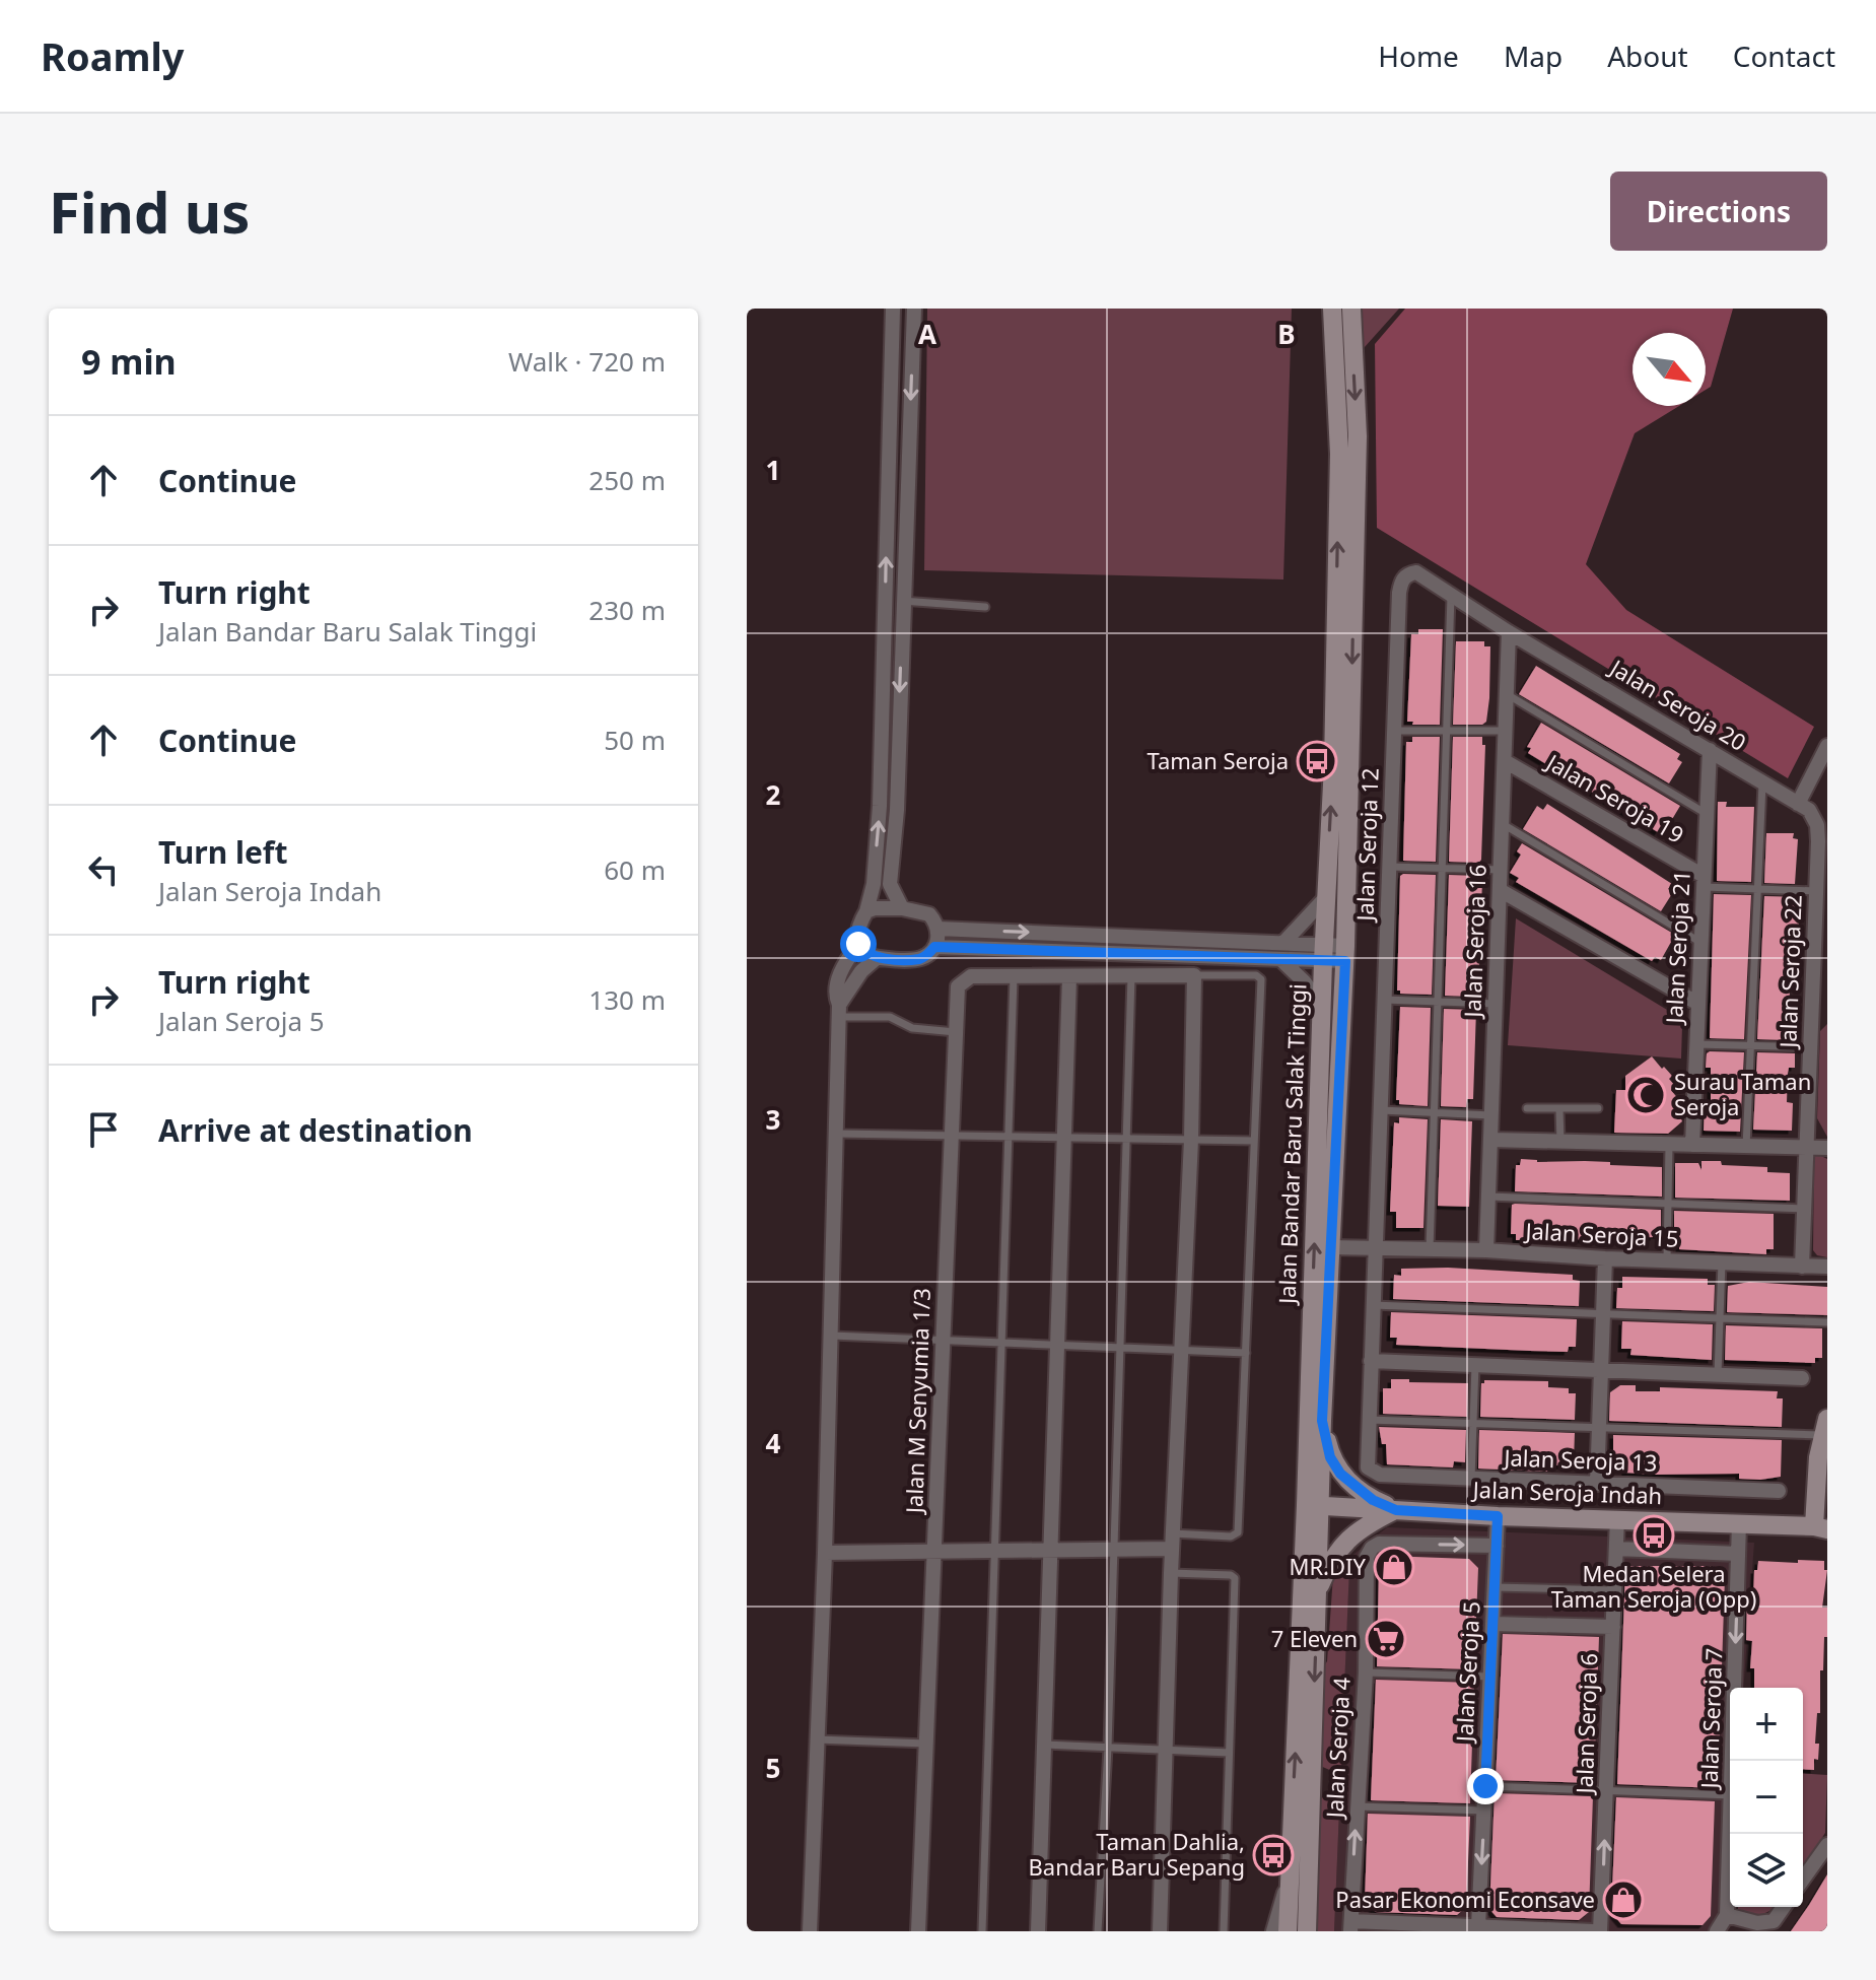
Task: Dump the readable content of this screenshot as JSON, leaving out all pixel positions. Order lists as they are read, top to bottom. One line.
{"streets":{"main road":["Jalan Bandar Baru Salak Tinggi","Jalan Seroja Indah"],"street":["Jalan Seroja 20","Jalan Seroja 19","Jalan Seroja 12","Jalan Seroja 16","Jalan Seroja 21","Jalan Seroja 22","Jalan Seroja 15","Jalan M Senyumia 1/3","Jalan Seroja 13","Jalan Seroja 5","Jalan Seroja 7","Jalan Seroja 6","Jalan Seroja 4"]},"crossings":[["Jalan Seroja 20","Jalan Seroja 12"],["Jalan Seroja 20","Jalan Seroja 16"],["Jalan Seroja 20","Jalan Seroja 21"],["Jalan Seroja 20","Jalan Seroja 22"],["Jalan Seroja 19","Jalan Seroja 16"],["Jalan Seroja 19","Jalan Seroja 21"],["Jalan Seroja 12","Jalan Seroja 16"],["Jalan Seroja 12","Jalan Seroja 15"],["Jalan Seroja 12","Jalan Seroja 13"],["Jalan Seroja 16","Jalan Seroja 15"],["Jalan Seroja 22","Jalan Seroja 15"],["Jalan Bandar Baru Salak Tinggi","Jalan Seroja 15"],["Jalan Bandar Baru Salak Tinggi","Jalan Seroja Indah"],["Jalan Seroja Indah","Jalan Seroja 5"],["Jalan Seroja Indah","Jalan Seroja 7"],["Jalan Seroja Indah","Jalan Seroja 6"],["Jalan Seroja 5","Jalan Seroja 4"]],"one_way":["Jalan Seroja 7"],"places":{"bus stop":["Taman Seroja","Medan Selera Taman Seroja (Opp)","Taman Dahlia, Bandar Baru Sepang"],"mosque":["Surau Taman Seroja"],"shop":["MR.DIY","Pasar Ekonomi Econsave"],"supermarket":["7 Eleven"]},"north":"bottom right","page":{"header":"Roamly","nav":["Home","Map","About","Contact"],"buttons":"Directions","title":"Find us","heading":["9 min","Walk · 720 m"],"list":[["Continue","250 m"],["Turn right","Jalan Bandar Baru Salak Tinggi","230 m"],["Continue","50 m"],["Turn left","Jalan Seroja Indah","60 m"],["Turn right","Jalan Seroja 5","130 m"],"Arrive at destination"],"map_buttons":["+","−"]},"grid":{"columns":["A","B"],"rows":["1","2","3","4","5"]}}
